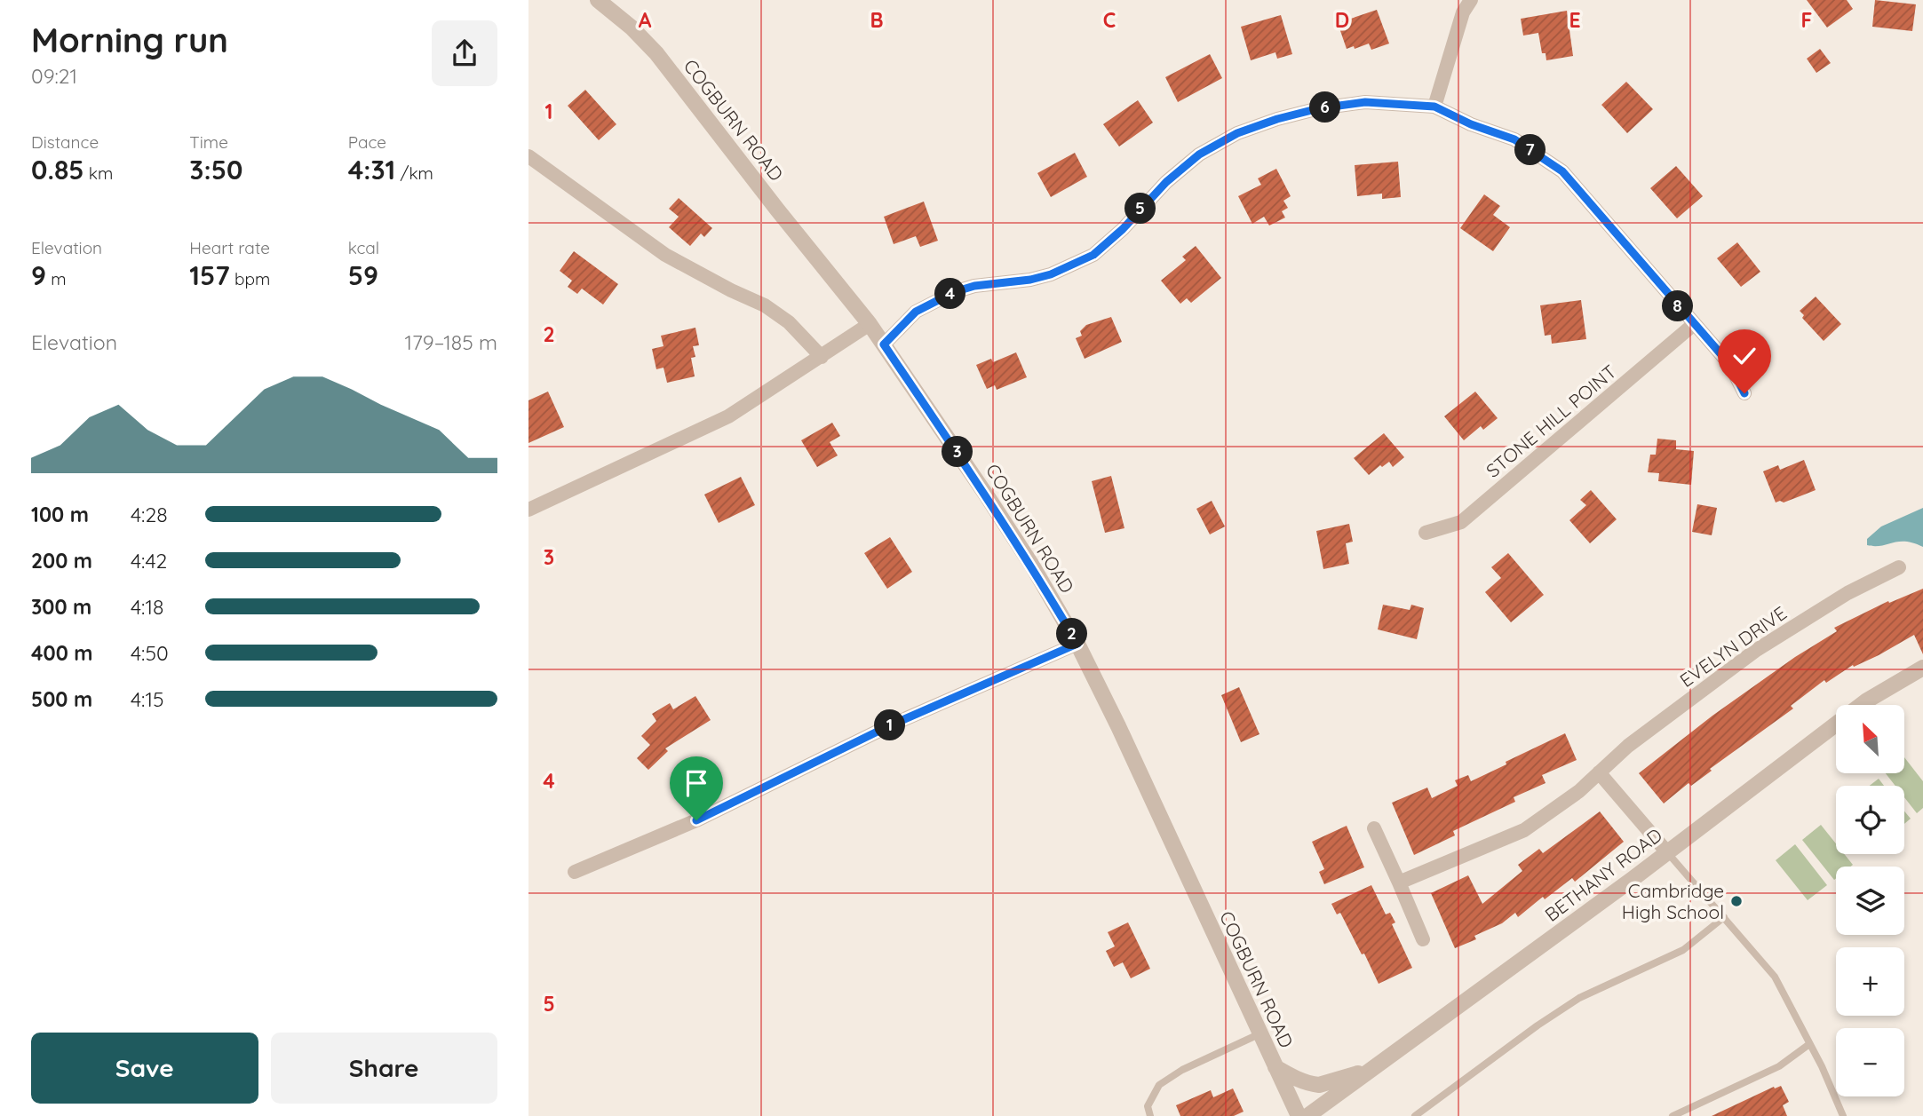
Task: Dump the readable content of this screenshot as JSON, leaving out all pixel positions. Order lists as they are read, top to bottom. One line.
{"streets":{"street":["COGBURN ROAD","STONE HILL POINT","EVELYN DRIVE","BETHANY ROAD"]},"places":["Cambridge High School"],"north":"top left","page":{"heading":["Morning run","09:21"],"pins":["6","7","5","4","8","3","2","1"],"stats":[["Distance","0.85 km"],["Time","3:50"],["Pace","4:31 /km"],["Elevation","9 m"],["Heart rate","157 bpm"],["kcal","59"]],"chart":["Elevation","179–185 m"],"list":[{"name":"100 m","note":"4:28"},{"name":"200 m","note":"4:42"},{"name":"300 m","note":"4:18"},{"name":"400 m","note":"4:50"},{"name":"500 m","note":"4:15"}],"map_buttons":["+","−"],"buttons":["Save","Share"]},"grid":{"columns":["A","B","C","D","E","F"],"rows":["1","2","3","4","5"]}}
